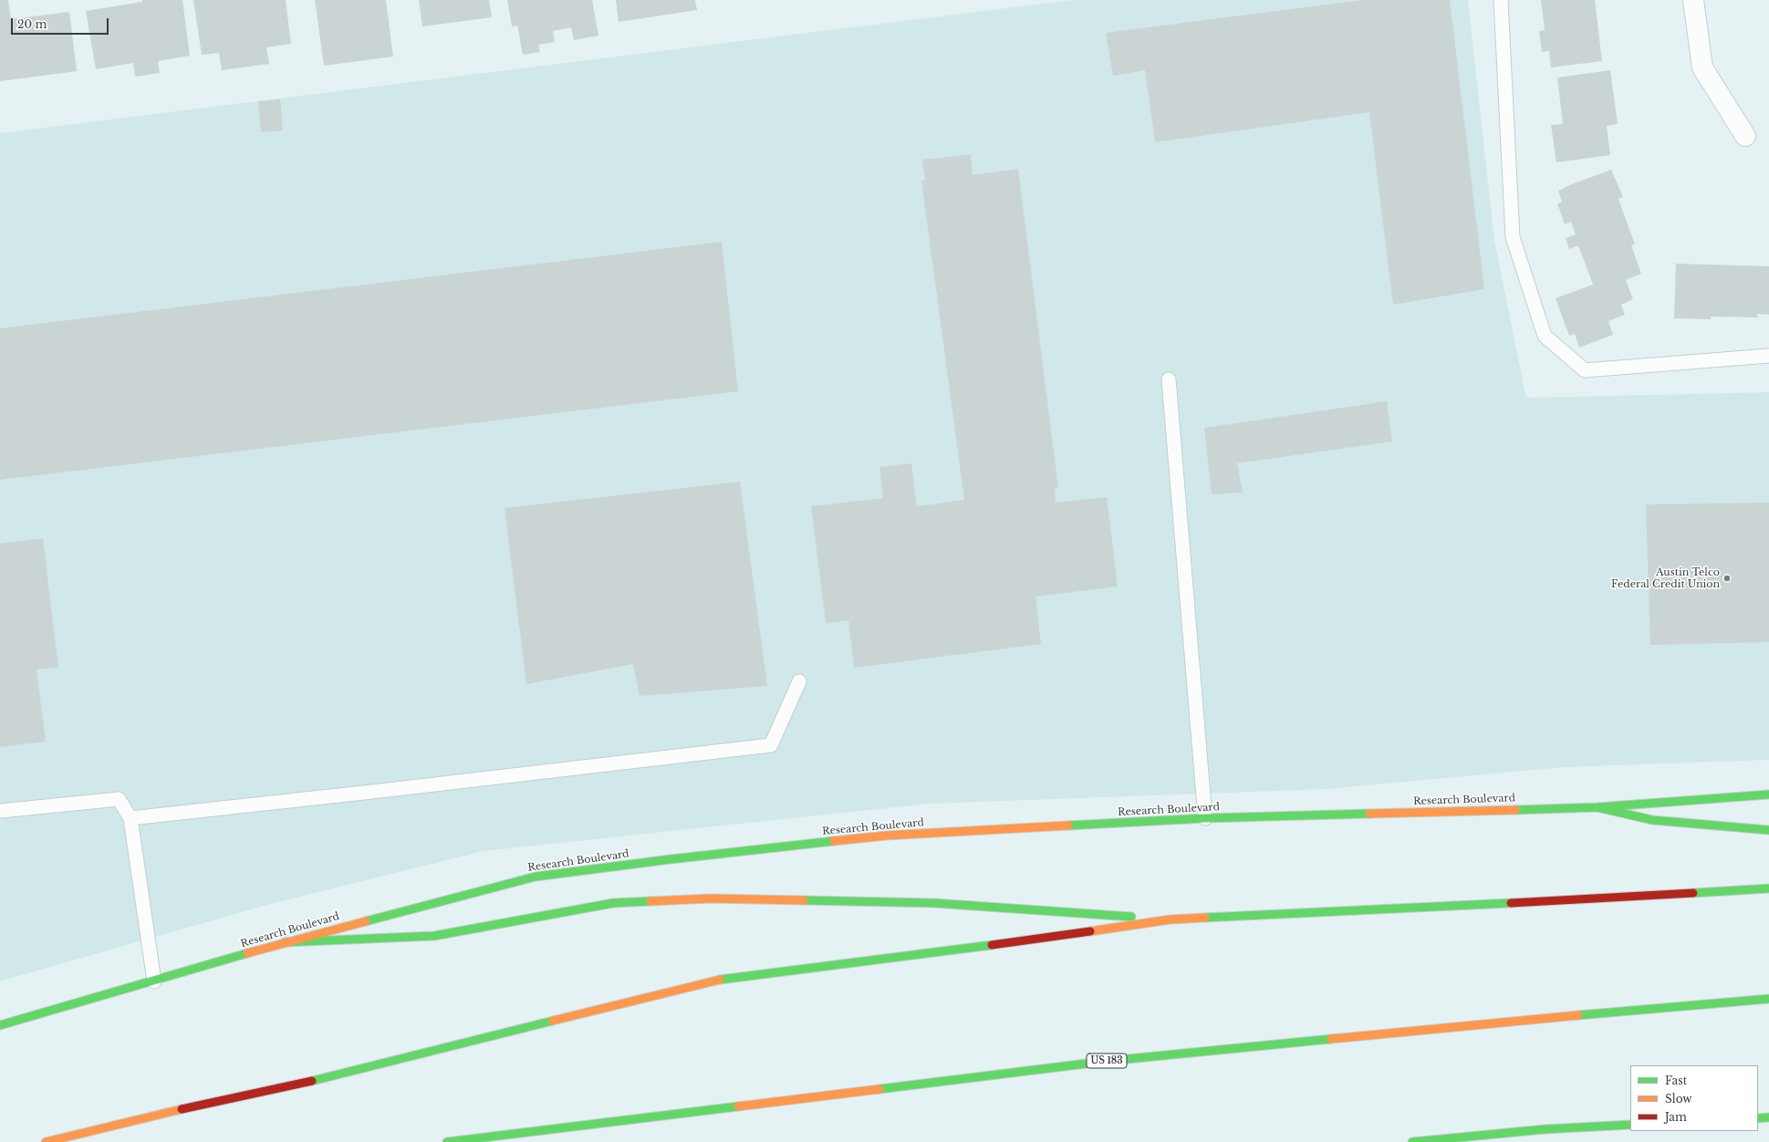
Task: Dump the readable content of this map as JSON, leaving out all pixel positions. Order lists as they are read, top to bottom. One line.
{"streets":{"main road":["Research Boulevard","US 183"]},"places":["Austin Telco Federal Credit Union"],"legend":["Fast","Slow","Jam"],"scale_bar":"20 m"}
